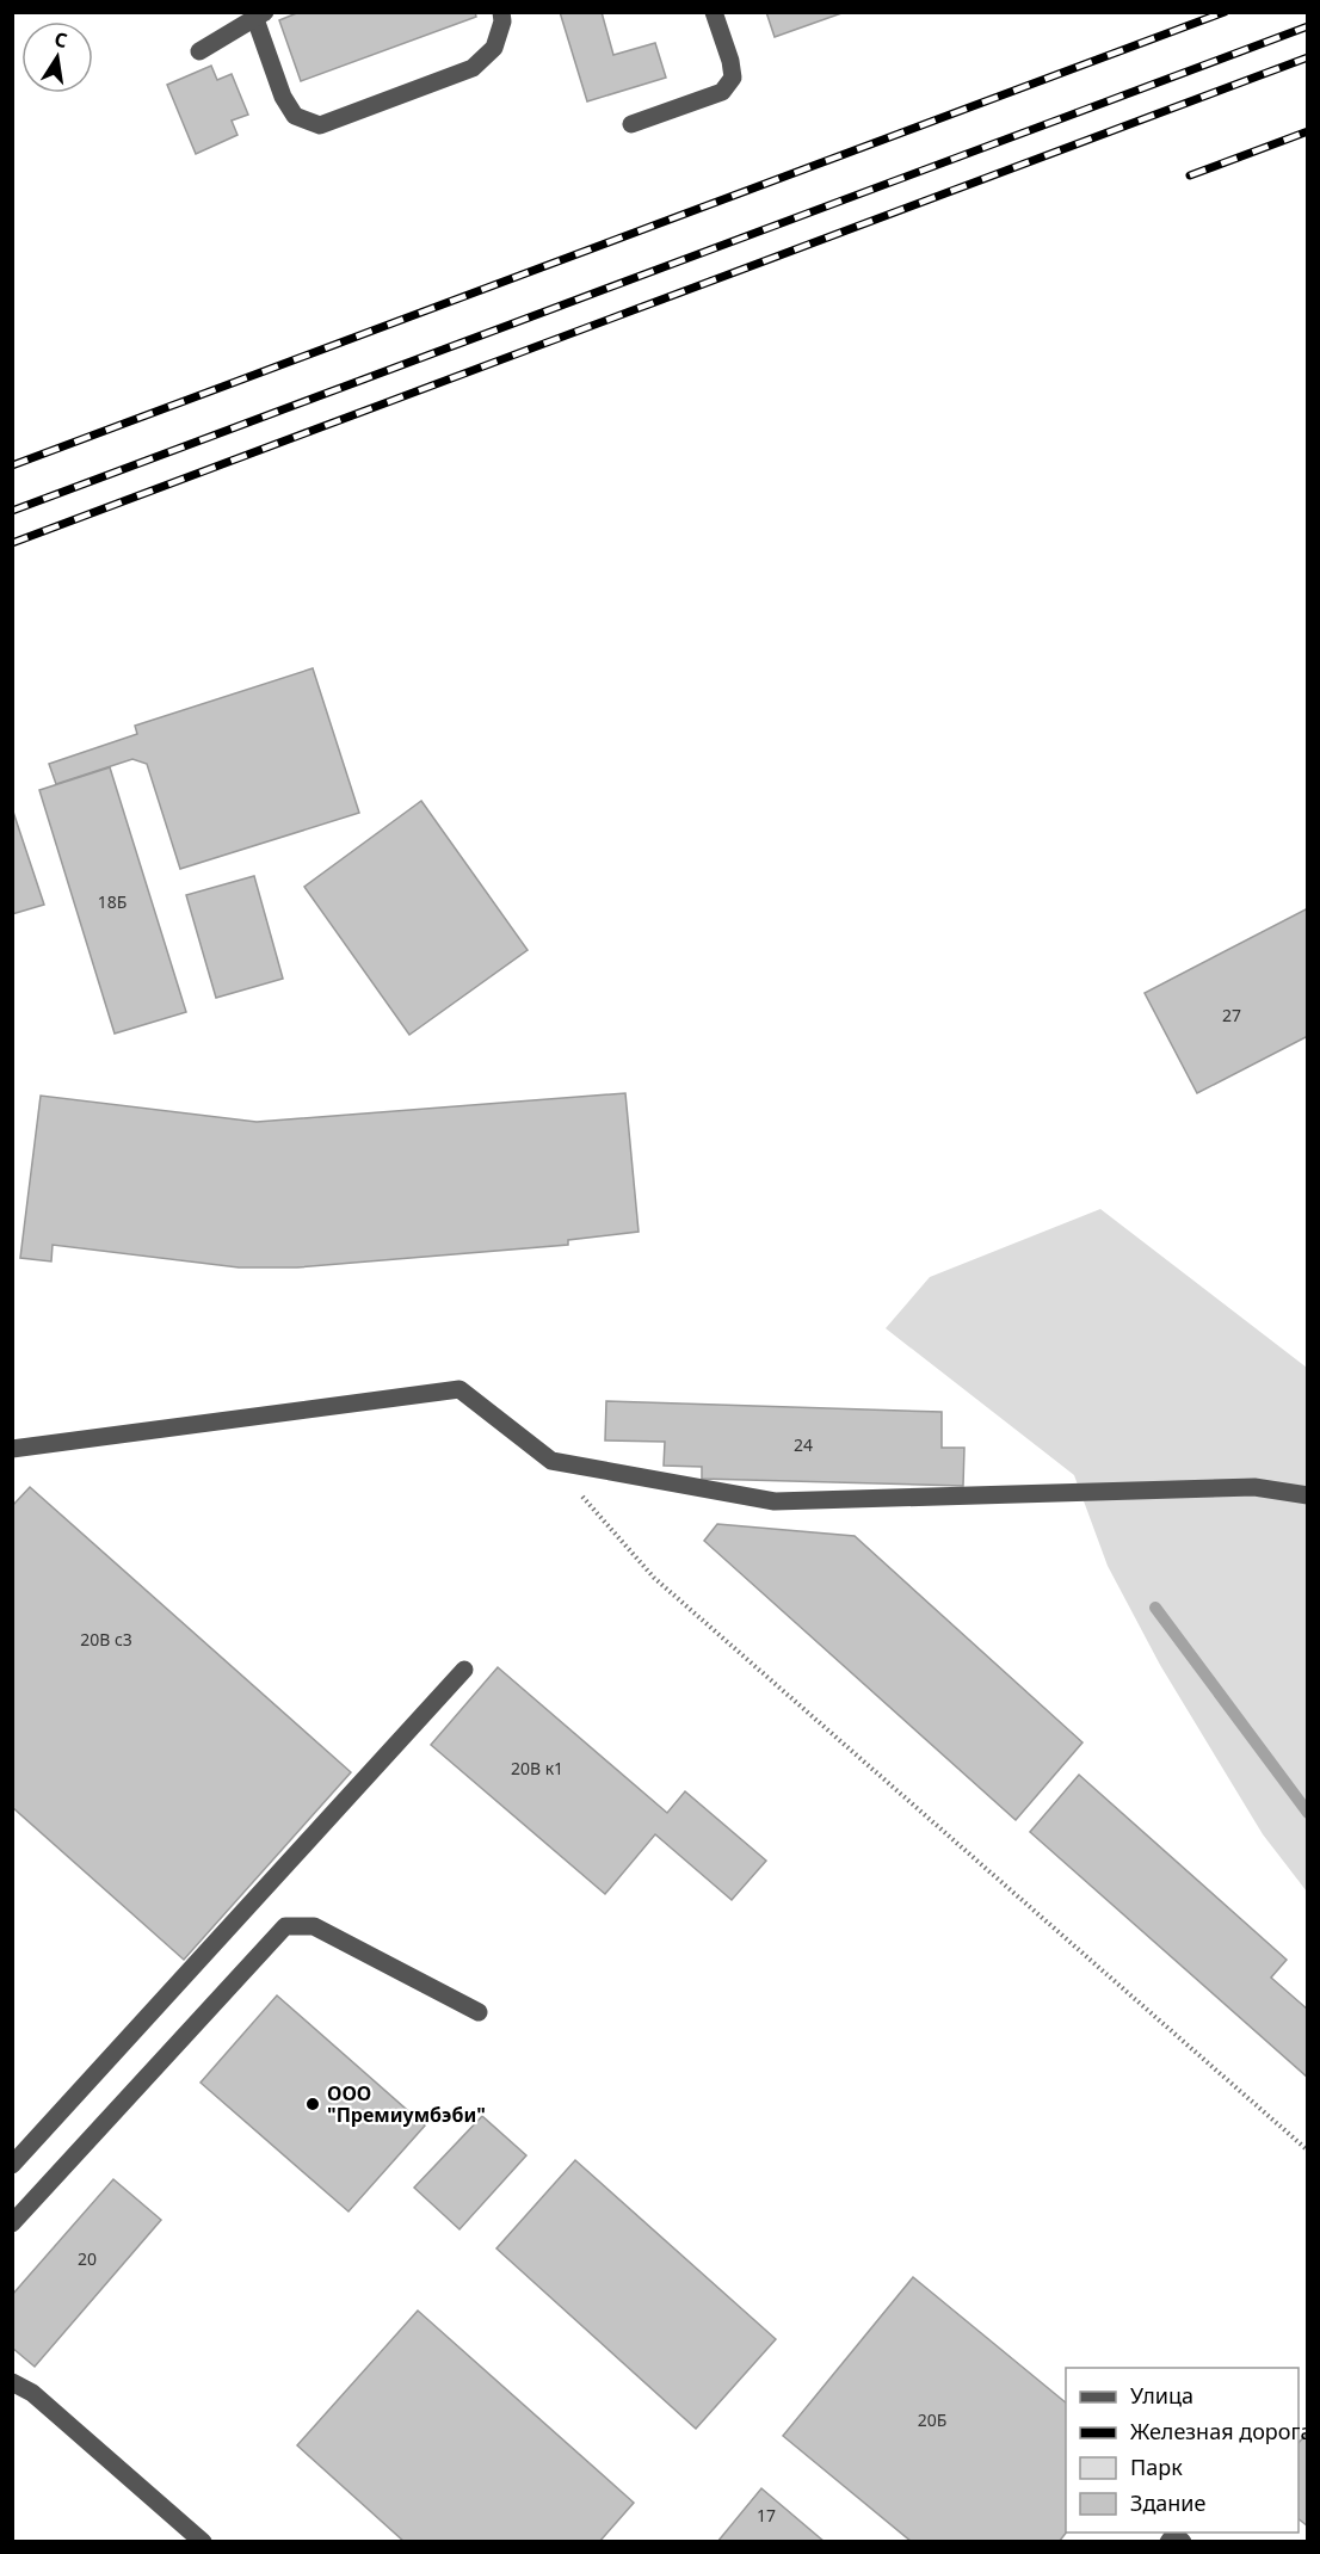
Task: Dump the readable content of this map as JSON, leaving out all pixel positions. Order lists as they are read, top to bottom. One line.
{"places":["ООО \"Премиумбэби\""],"house_numbers":["18Б","27","24","20В с3","20В к1","20","20Б","17"],"legend":["Улица","Железная дорога","Парк","Здание"],"north":"top"}
